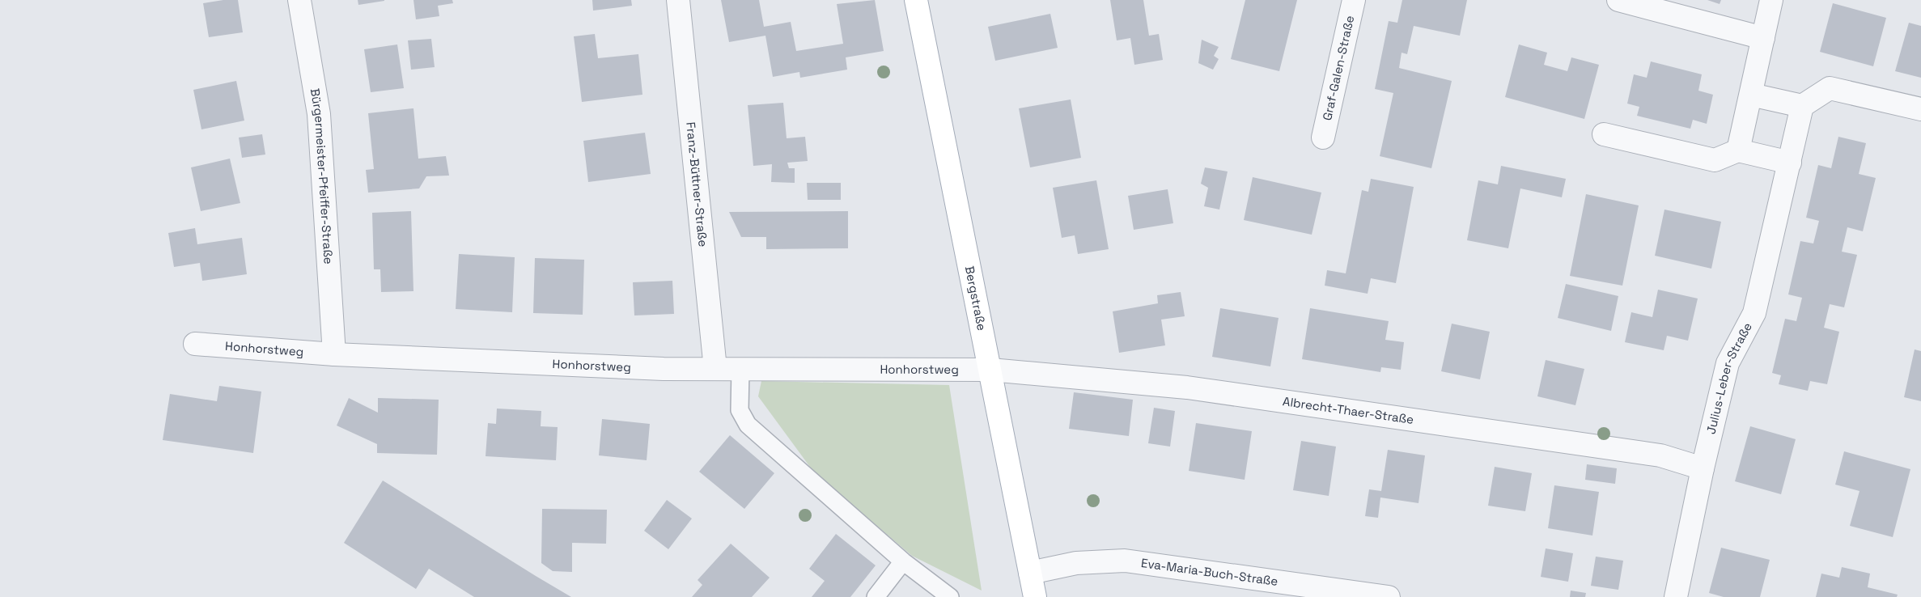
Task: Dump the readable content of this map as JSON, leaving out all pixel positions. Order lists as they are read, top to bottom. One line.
{"streets":{"main road":["Bergstraße"],"street":["Graf-Galen-Straße","Bürgermeister-Pfeiffer-Straße","Franz-Büttner-Straße","Honhorstweg","Julius-Leber-Straße","Albrecht-Thaer-Straße","Eva-Maria-Buch-Straße"]},"crossings":[["Bürgermeister-Pfeiffer-Straße","Honhorstweg"],["Franz-Büttner-Straße","Honhorstweg"],["Bergstraße","Honhorstweg"],["Bergstraße","Albrecht-Thaer-Straße"],["Bergstraße","Eva-Maria-Buch-Straße"],["Honhorstweg","Albrecht-Thaer-Straße"],["Julius-Leber-Straße","Albrecht-Thaer-Straße"]]}
